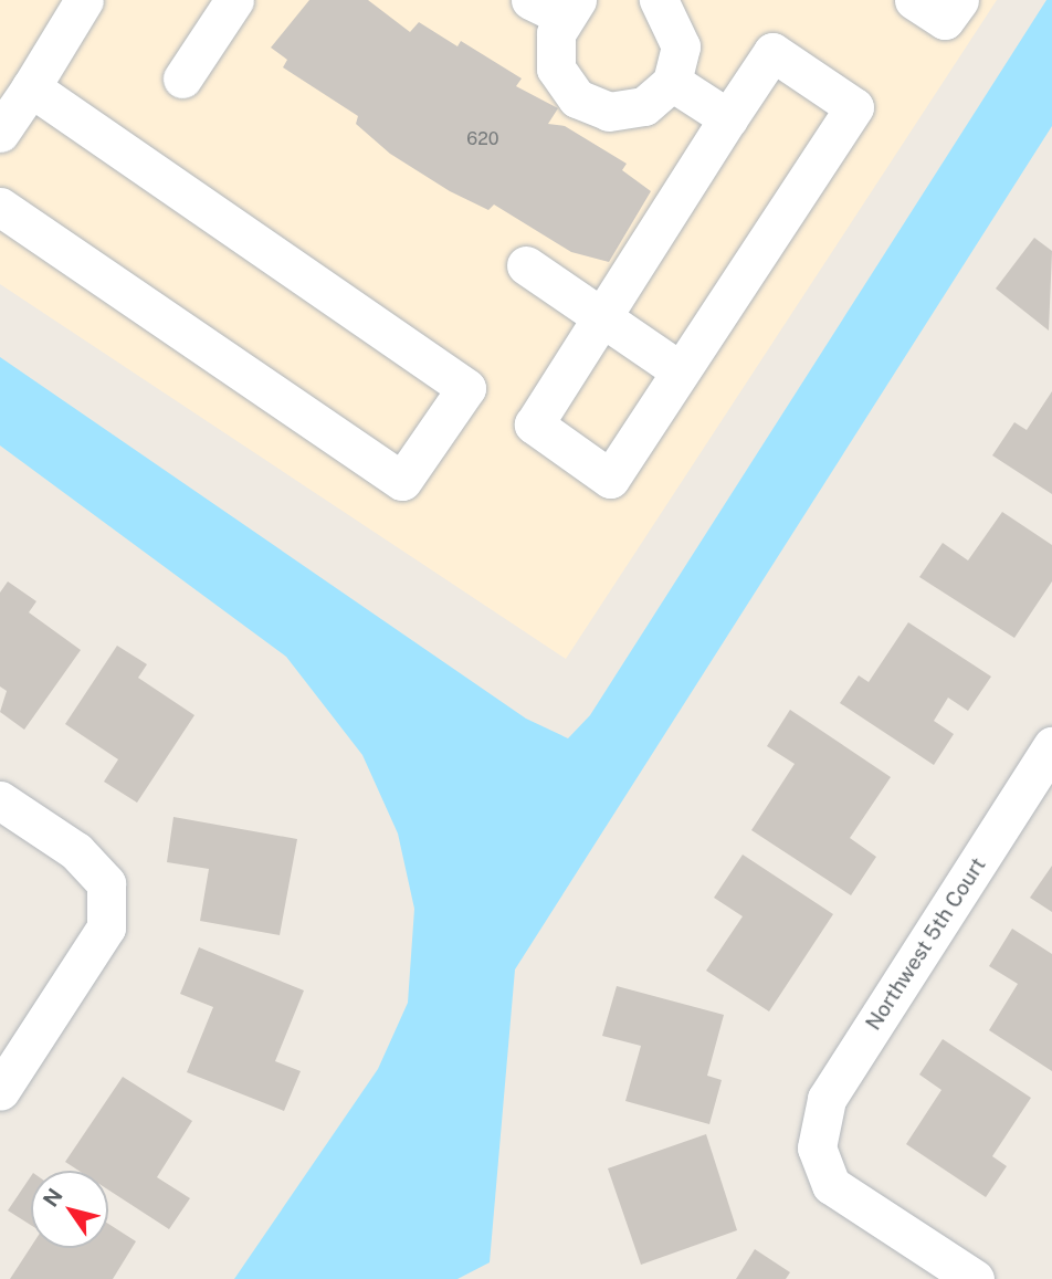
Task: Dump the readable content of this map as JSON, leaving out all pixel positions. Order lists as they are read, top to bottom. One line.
{"streets":{"street":["Northwest 5th Court"]},"house_numbers":["620"],"north":"top left"}
